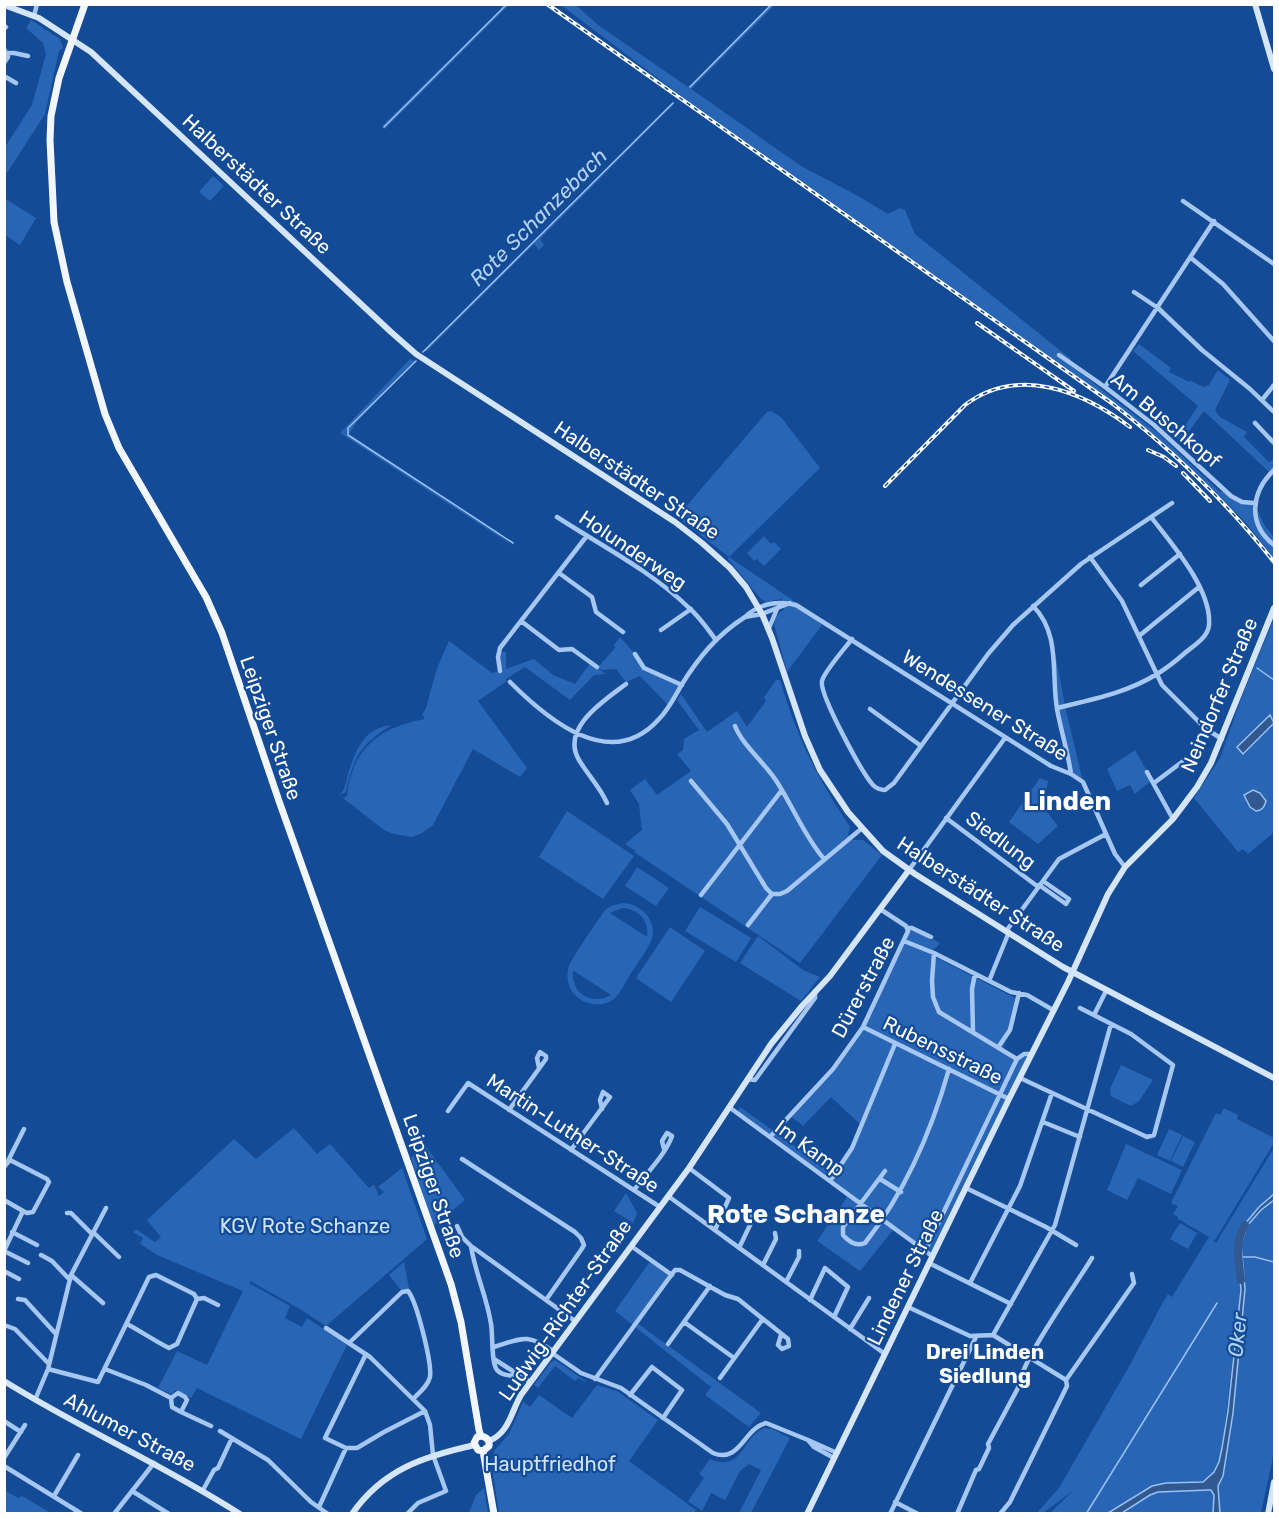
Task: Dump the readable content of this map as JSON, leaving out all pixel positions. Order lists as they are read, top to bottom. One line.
{"streets":{"main road":["Halberstädter Straße","Neindorfer Straße","Leipziger Straße","Lindener Straße","Ludwig-Richter-Straße","Ahlumer Straße"],"street":["Am Buschkopf","Holunderweg","Wendessener Straße","Siedlung","Dürerstraße","Rubensstraße","Martin-Luther-Straße","Im Kamp"]},"crossings":[["Halberstädter Straße","Neindorfer Straße"],["Halberstädter Straße","Leipziger Straße"],["Halberstädter Straße","Siedlung"],["Halberstädter Straße","Lindener Straße"],["Halberstädter Straße","Ludwig-Richter-Straße"],["Neindorfer Straße","Wendessener Straße"],["Neindorfer Straße","Lindener Straße"],["Wendessener Straße","Siedlung"],["Leipziger Straße","Ludwig-Richter-Straße"],["Dürerstraße","Rubensstraße"],["Dürerstraße","Im Kamp"],["Dürerstraße","Ludwig-Richter-Straße"],["Rubensstraße","Lindener Straße"],["Martin-Luther-Straße","Ludwig-Richter-Straße"],["Im Kamp","Lindener Straße"],["Im Kamp","Ludwig-Richter-Straße"]],"districts":["Linden","Rote Schanze","Drei Linden Siedlung"],"water":["Rote Schanzebach","Oker"],"parks":["KGV Rote Schanze","Hauptfriedhof"]}
